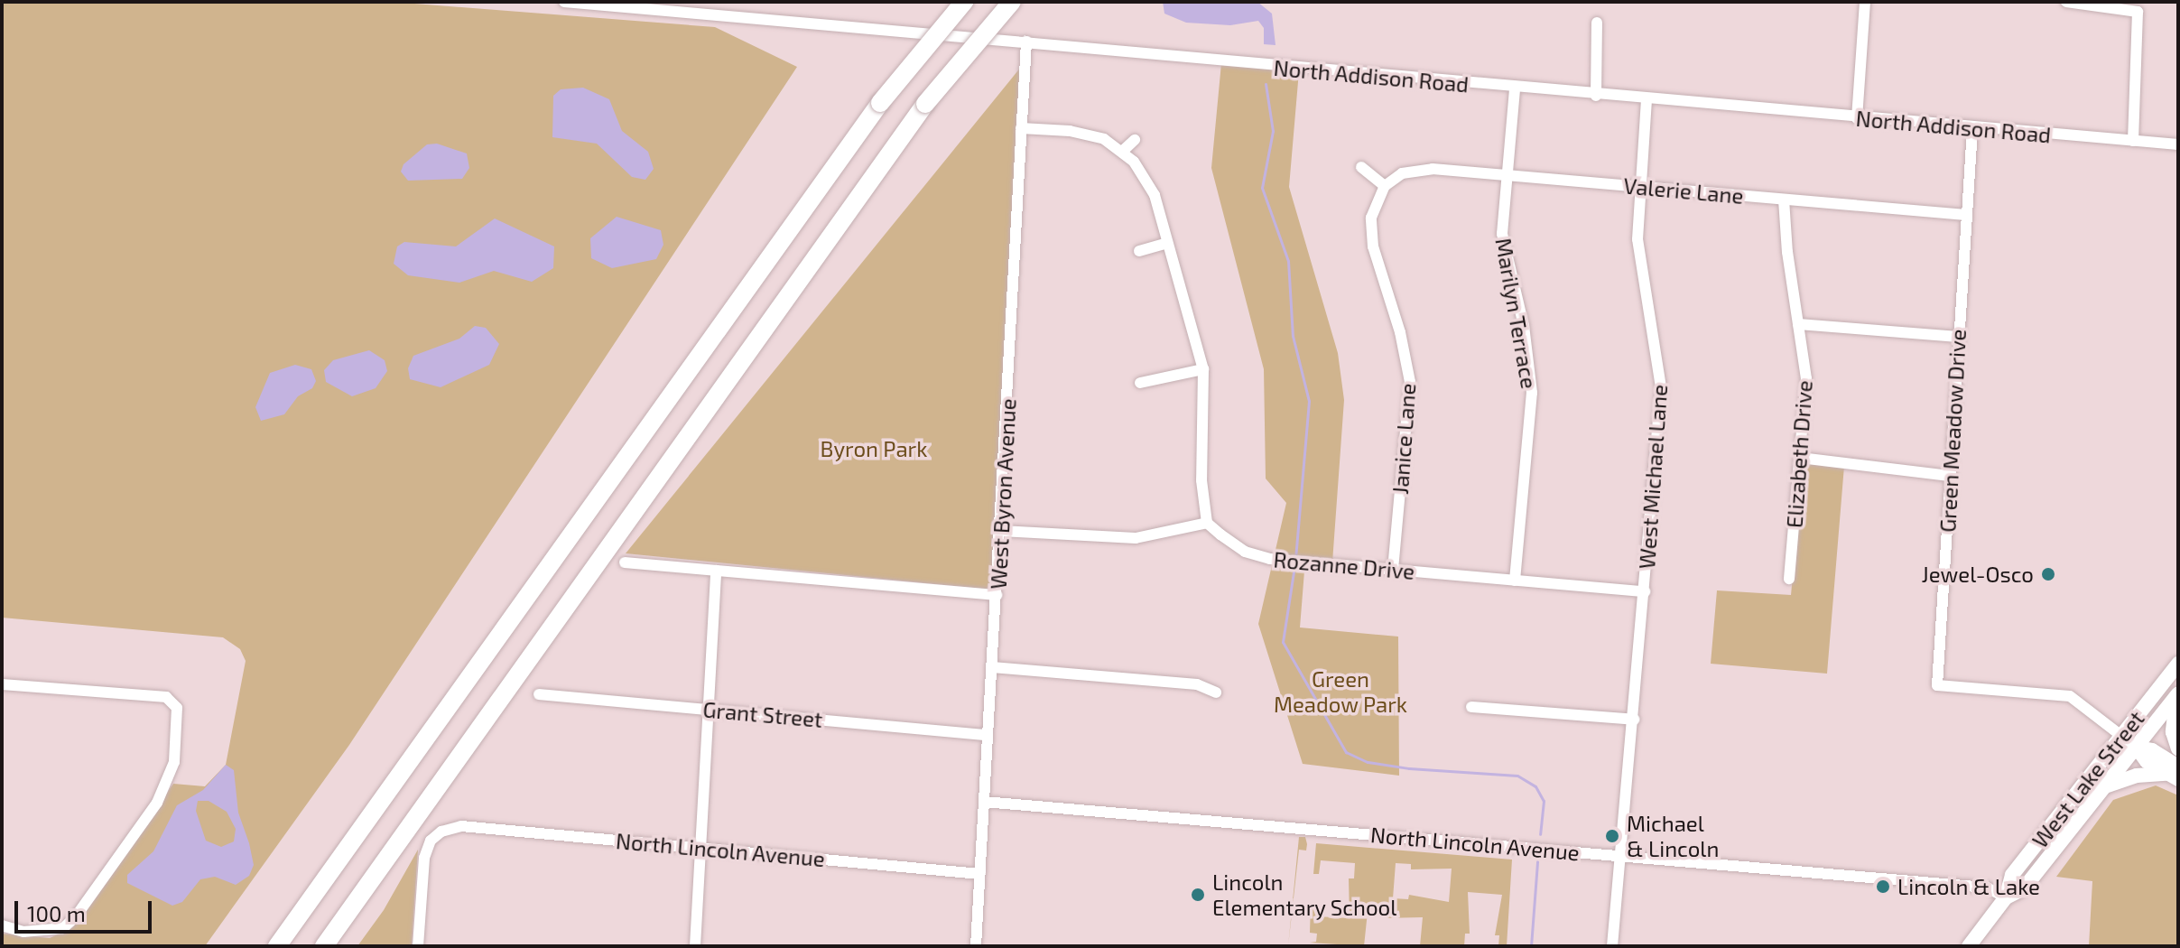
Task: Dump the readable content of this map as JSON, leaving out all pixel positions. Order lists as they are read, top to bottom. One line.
{"streets":{"main road":["West Lake Street"],"street":["North Addison Road","Valerie Lane","Marilyn Terrace","Green Meadow Drive","Janice Lane","Elizabeth Drive","West Michael Lane","West Byron Avenue","Rozanne Drive","Grant Street","North Lincoln Avenue"]},"crossings":[["North Addison Road","Marilyn Terrace"],["North Addison Road","Green Meadow Drive"],["North Addison Road","West Michael Lane"],["North Addison Road","West Byron Avenue"],["Valerie Lane","Marilyn Terrace"],["Valerie Lane","Green Meadow Drive"],["Valerie Lane","Janice Lane"],["Valerie Lane","Elizabeth Drive"],["Valerie Lane","West Michael Lane"],["Marilyn Terrace","Rozanne Drive"],["Green Meadow Drive","West Lake Street"],["Janice Lane","Rozanne Drive"],["West Michael Lane","Rozanne Drive"],["West Michael Lane","North Lincoln Avenue"],["West Byron Avenue","Grant Street"],["West Byron Avenue","North Lincoln Avenue"],["West Lake Street","North Lincoln Avenue"]],"parks":["Byron Park","Green Meadow Park"],"places":["Jewel-Osco","Michael & Lincoln","Lincoln & Lake","Lincoln Elementary School"],"scale_bar":"100 m"}
